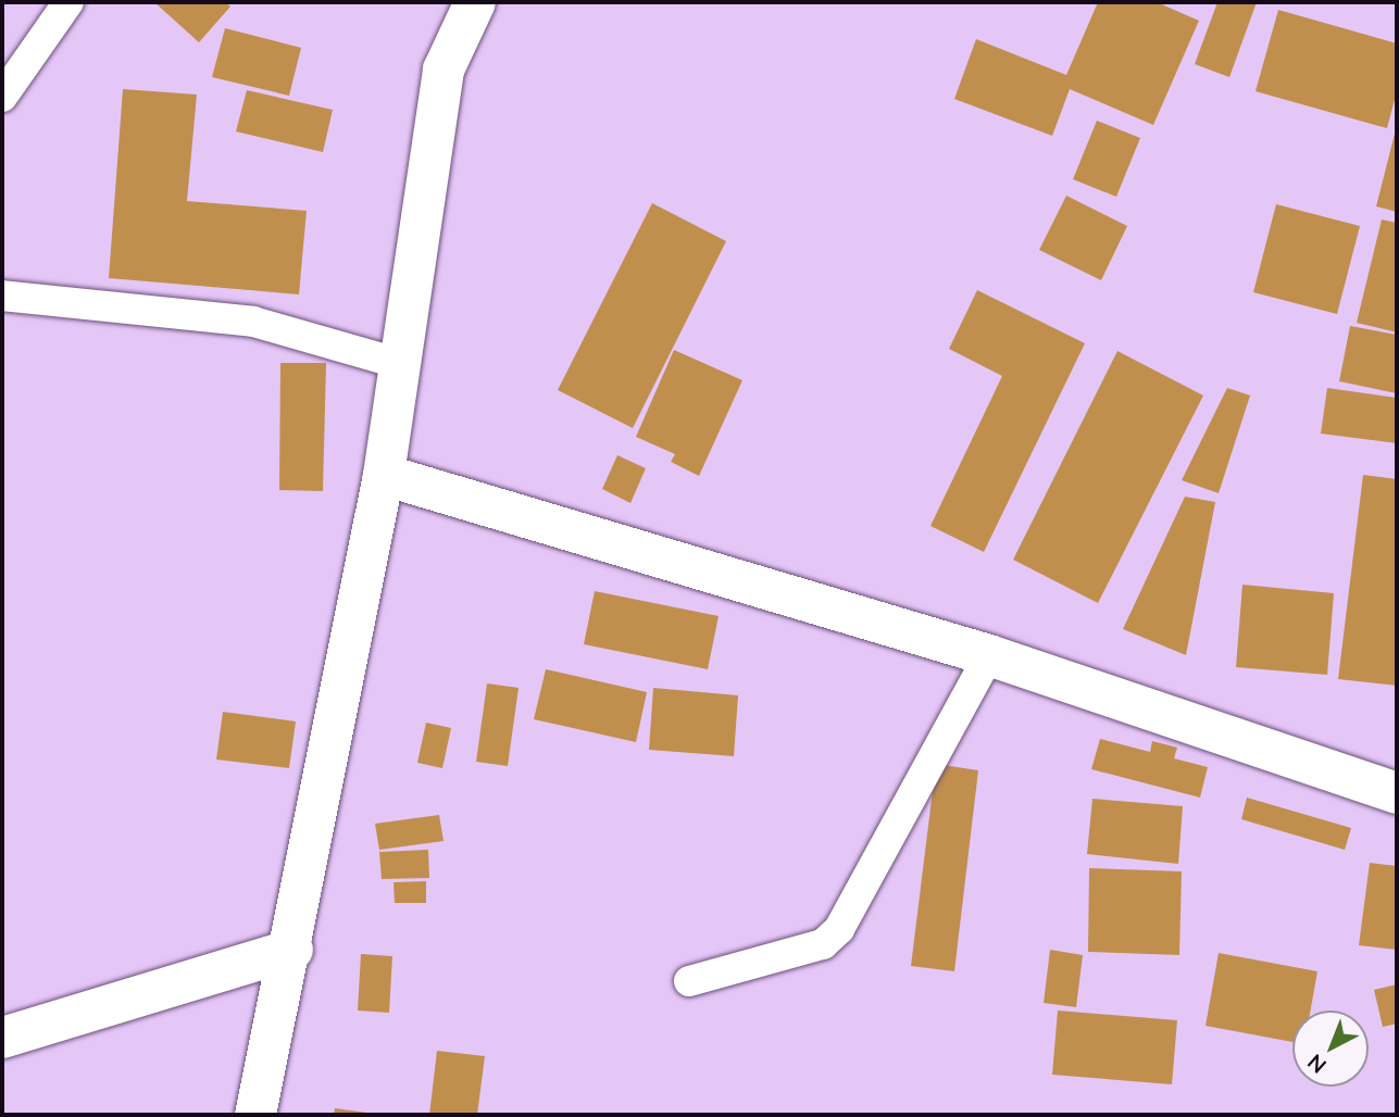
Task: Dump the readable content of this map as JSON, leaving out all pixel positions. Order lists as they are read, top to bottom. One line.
{"north":"bottom left"}
